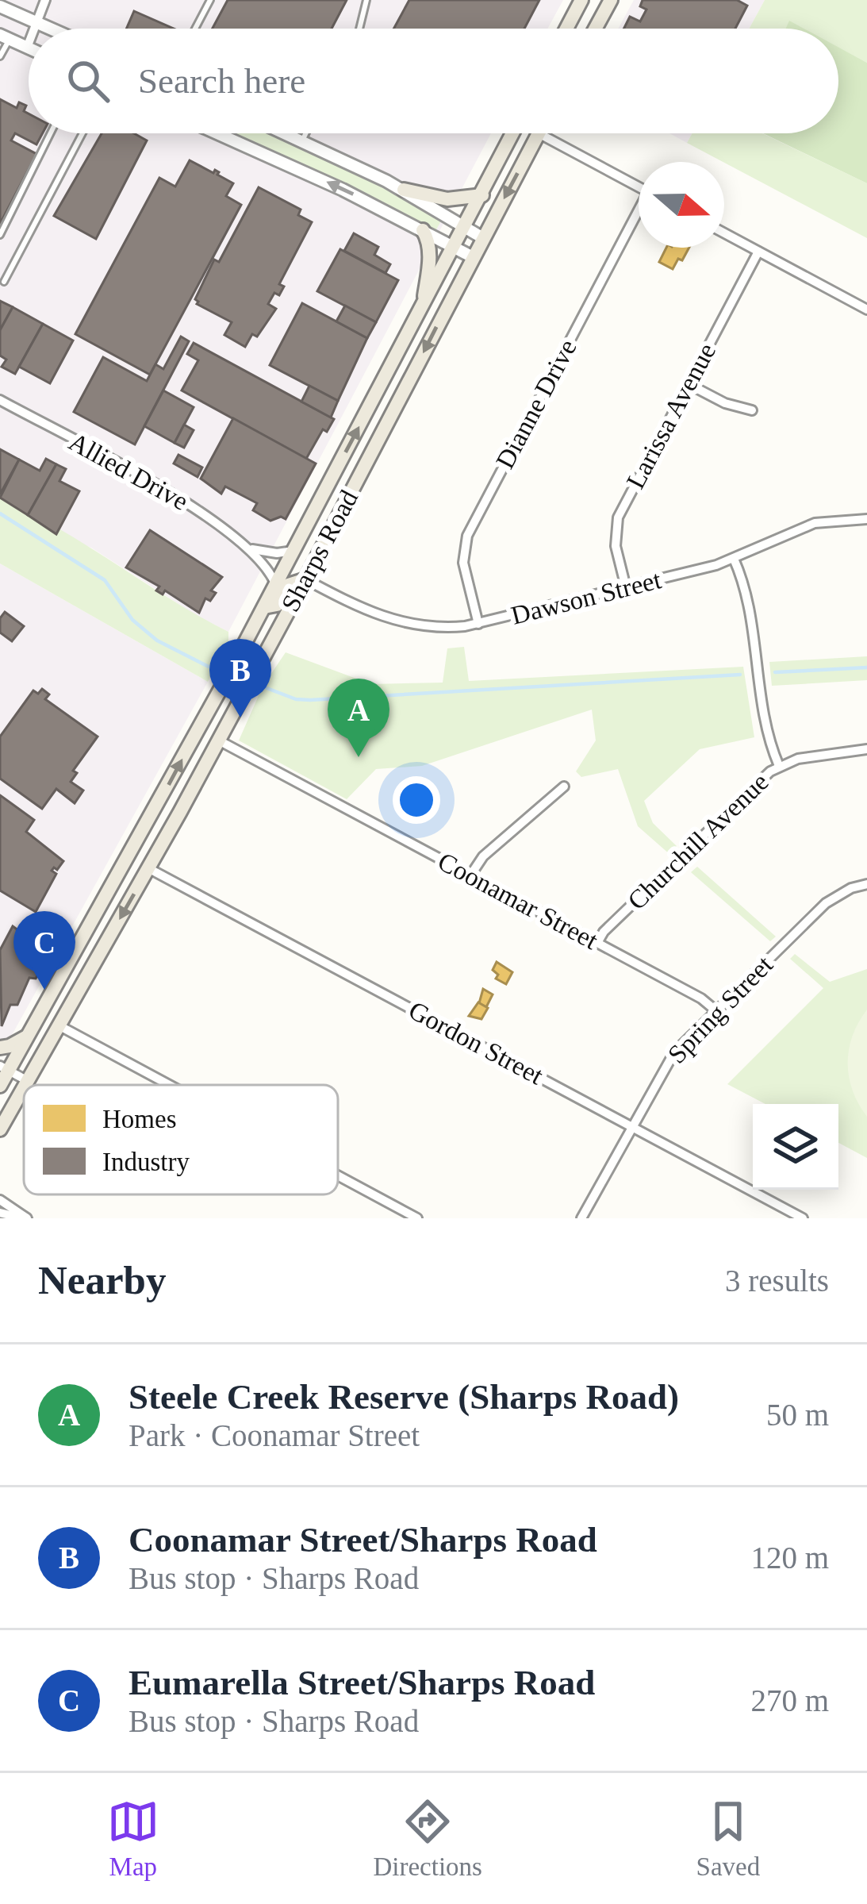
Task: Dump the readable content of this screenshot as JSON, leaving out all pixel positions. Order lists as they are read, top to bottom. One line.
{"streets":{"main road":["Sharps Road"],"street":["Dianne Drive","Larissa Avenue","Allied Drive","Dawson Street","Churchill Avenue","Coonamar Street","Spring Street","Gordon Street"]},"crossings":[["Dianne Drive","Dawson Street"],["Larissa Avenue","Dawson Street"],["Allied Drive","Sharps Road"],["Sharps Road","Dawson Street"],["Sharps Road","Coonamar Street"],["Sharps Road","Gordon Street"],["Churchill Avenue","Coonamar Street"],["Coonamar Street","Spring Street"],["Spring Street","Gordon Street"]],"legend":["Homes","Industry"],"north":"right","page":{"search":"Search here","pins":["B","A","C"],"heading":["Nearby","3 results"],"list":[{"mark":"A","name":"Steele Creek Reserve (Sharps Road)","note":"Park · Coonamar Street","value":"50 m"},{"mark":"B","name":"Coonamar Street/Sharps Road","note":"Bus stop · Sharps Road","value":"120 m"},{"mark":"C","name":"Eumarella Street/Sharps Road","note":"Bus stop · Sharps Road","value":"270 m"}],"nav":["Map","Directions","Saved"]}}
